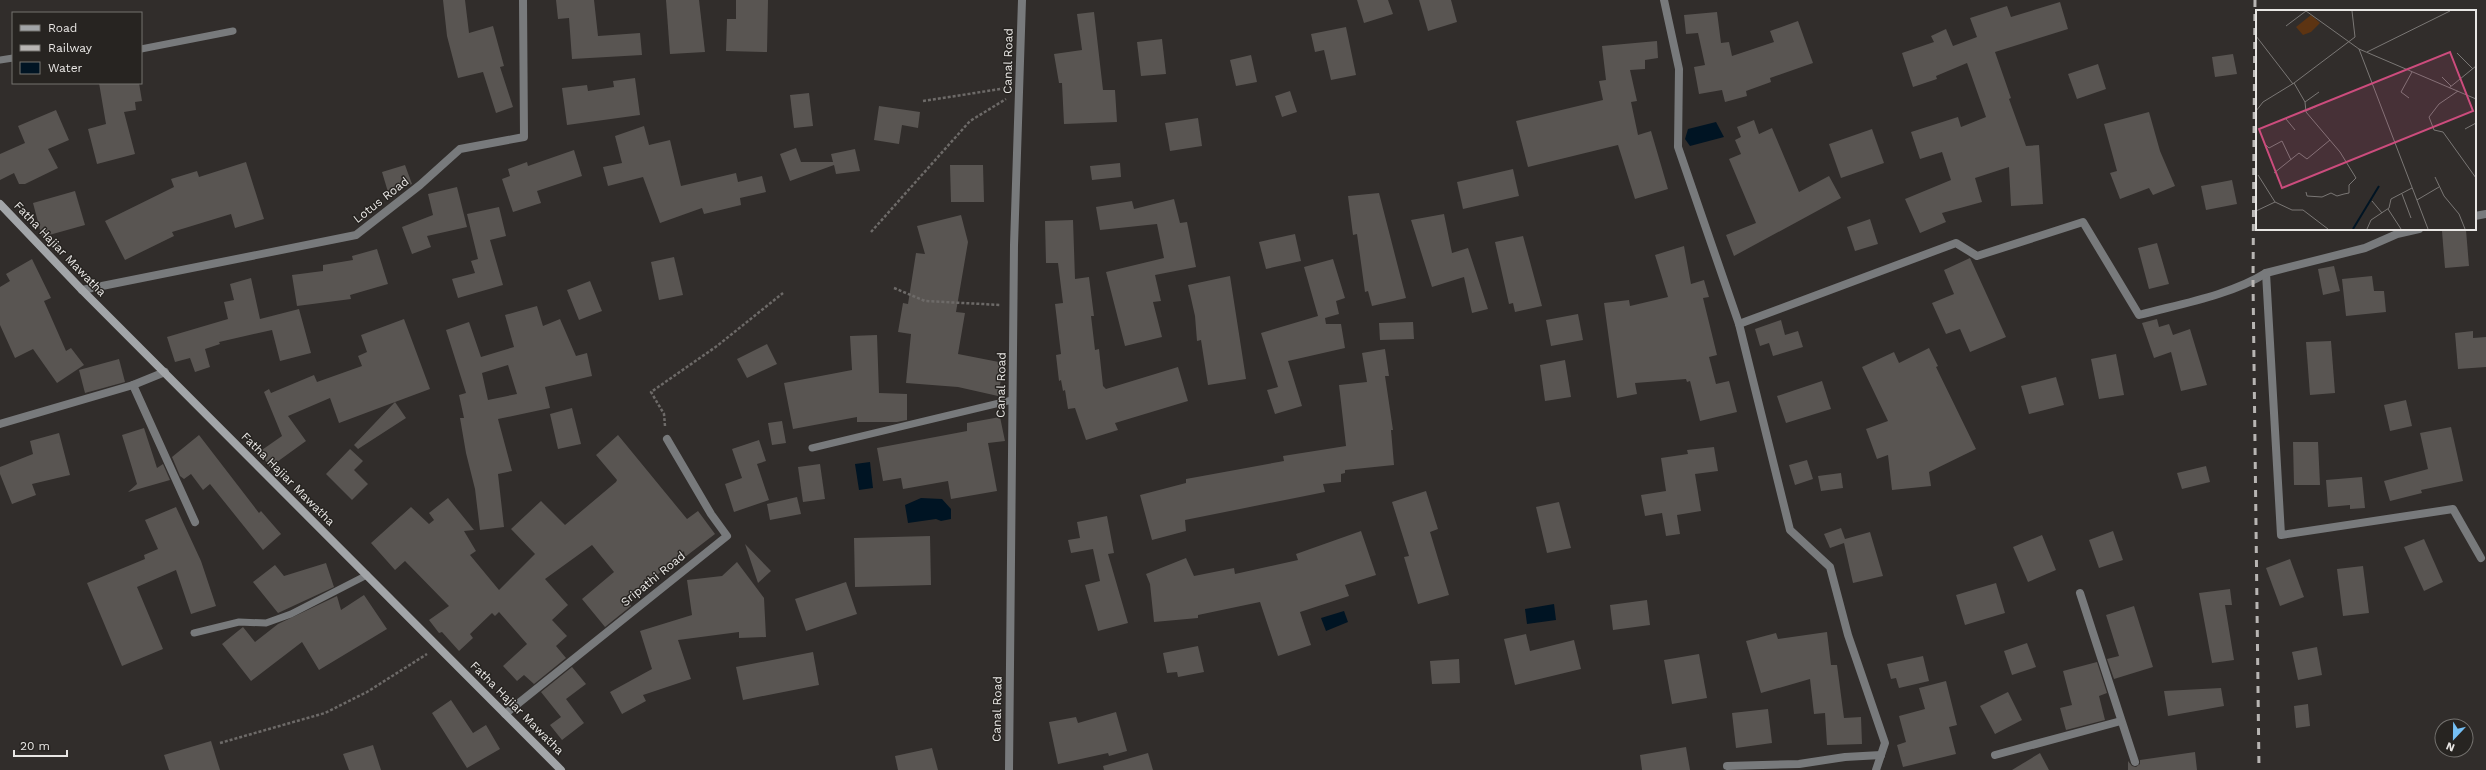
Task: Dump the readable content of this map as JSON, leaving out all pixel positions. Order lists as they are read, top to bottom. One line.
{"streets":{"street":["Canal Road","Lotus Road","Fatha Hajiar Mawatha","Sripathi Road"]},"crossings":[["Lotus Road","Fatha Hajiar Mawatha"],["Fatha Hajiar Mawatha","Sripathi Road"]],"legend":["Road","Railway","Water"],"scale_bar":"20 m","north":"bottom"}
